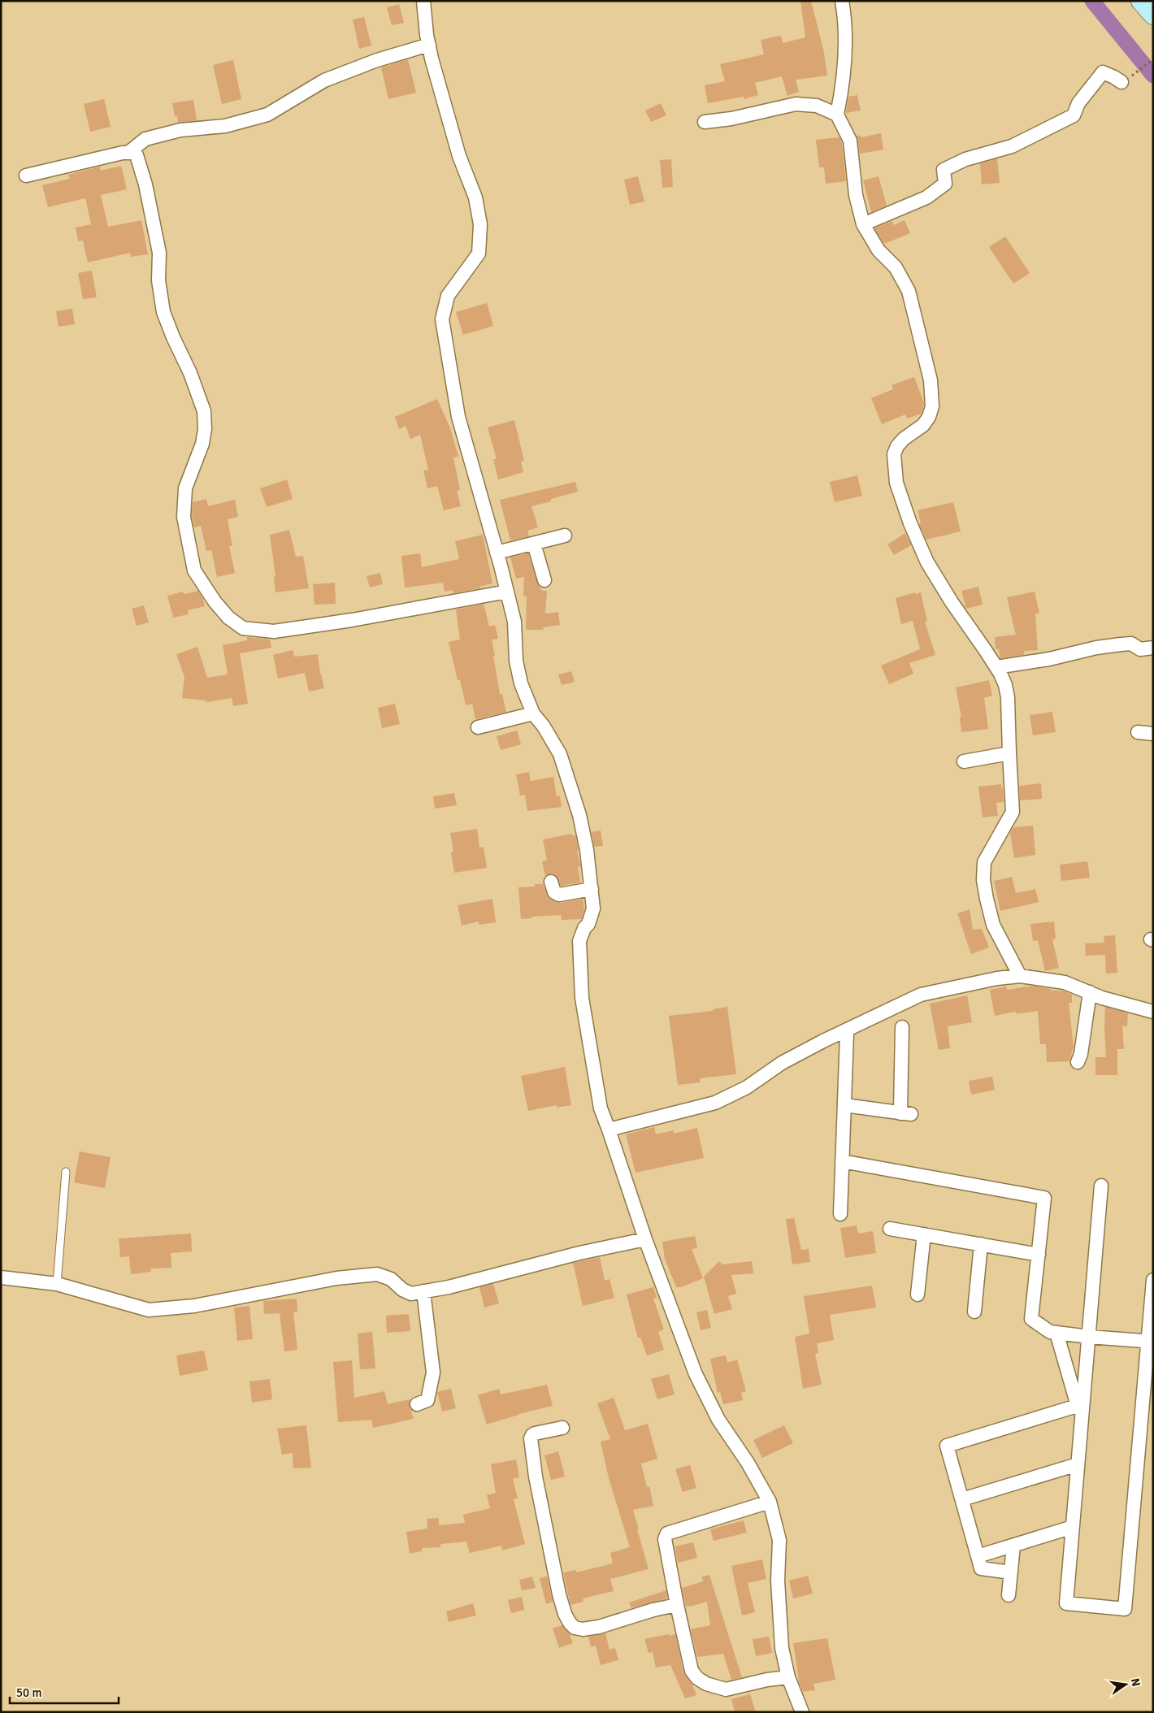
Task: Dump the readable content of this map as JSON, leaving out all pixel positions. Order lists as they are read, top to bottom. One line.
{"scale_bar":"50 m","north":"right"}
